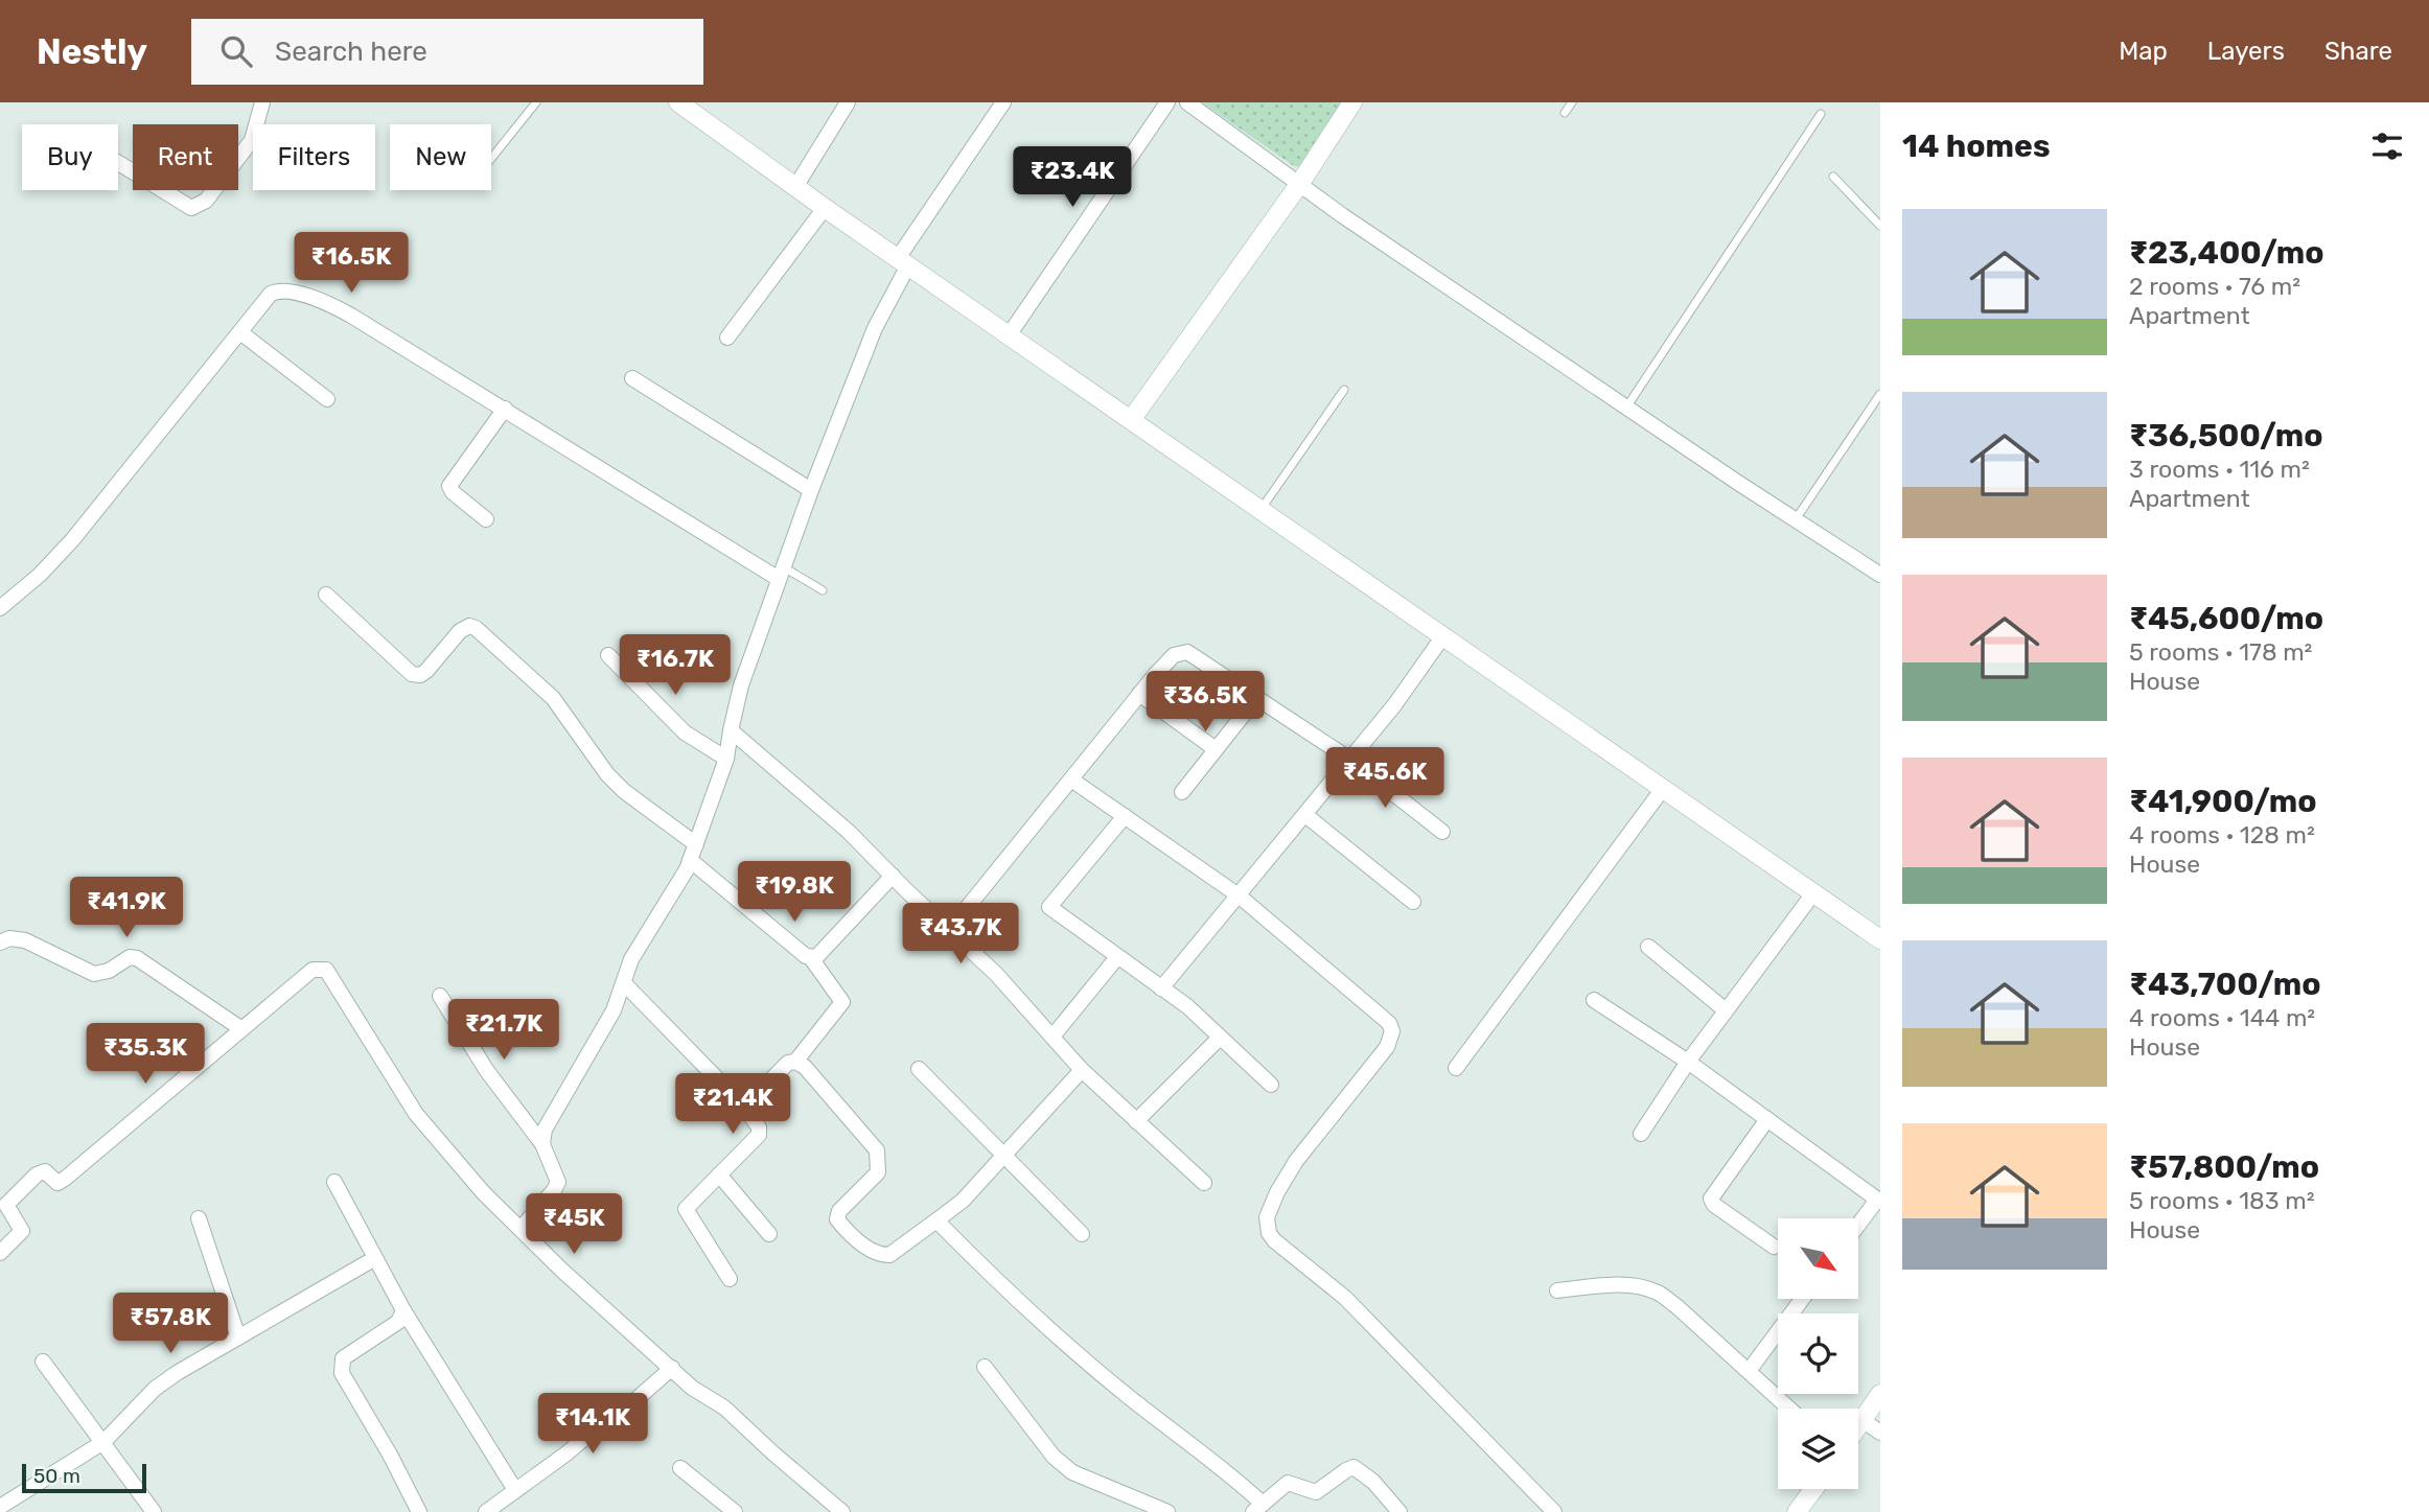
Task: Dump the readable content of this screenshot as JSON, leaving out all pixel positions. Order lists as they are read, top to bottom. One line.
{"scale_bar":"50 m","north":"bottom right","page":{"header":"Nestly","search":"Search here","nav":["Map","Layers","Share"],"heading":"14 homes","chip":["Buy","Rent","Filters","New"],"price":["₹23.4K","₹16.5K","₹16.7K","₹36.5K","₹45.6K","₹19.8K","₹41.9K","₹43.7K","₹21.7K","₹35.3K","₹21.4K","₹45K","₹57.8K","₹14.1K"],"list":[{"name":"₹23,400/mo","note":"2 rooms · 76 m² · Apartment"},{"name":"₹36,500/mo","note":"3 rooms · 116 m² · Apartment"},{"name":"₹45,600/mo","note":"5 rooms · 178 m² · House"},{"name":"₹41,900/mo","note":"4 rooms · 128 m² · House"},{"name":"₹43,700/mo","note":"4 rooms · 144 m² · House"},{"name":"₹57,800/mo","note":"5 rooms · 183 m² · House"}],"scale":"50 m"}}
